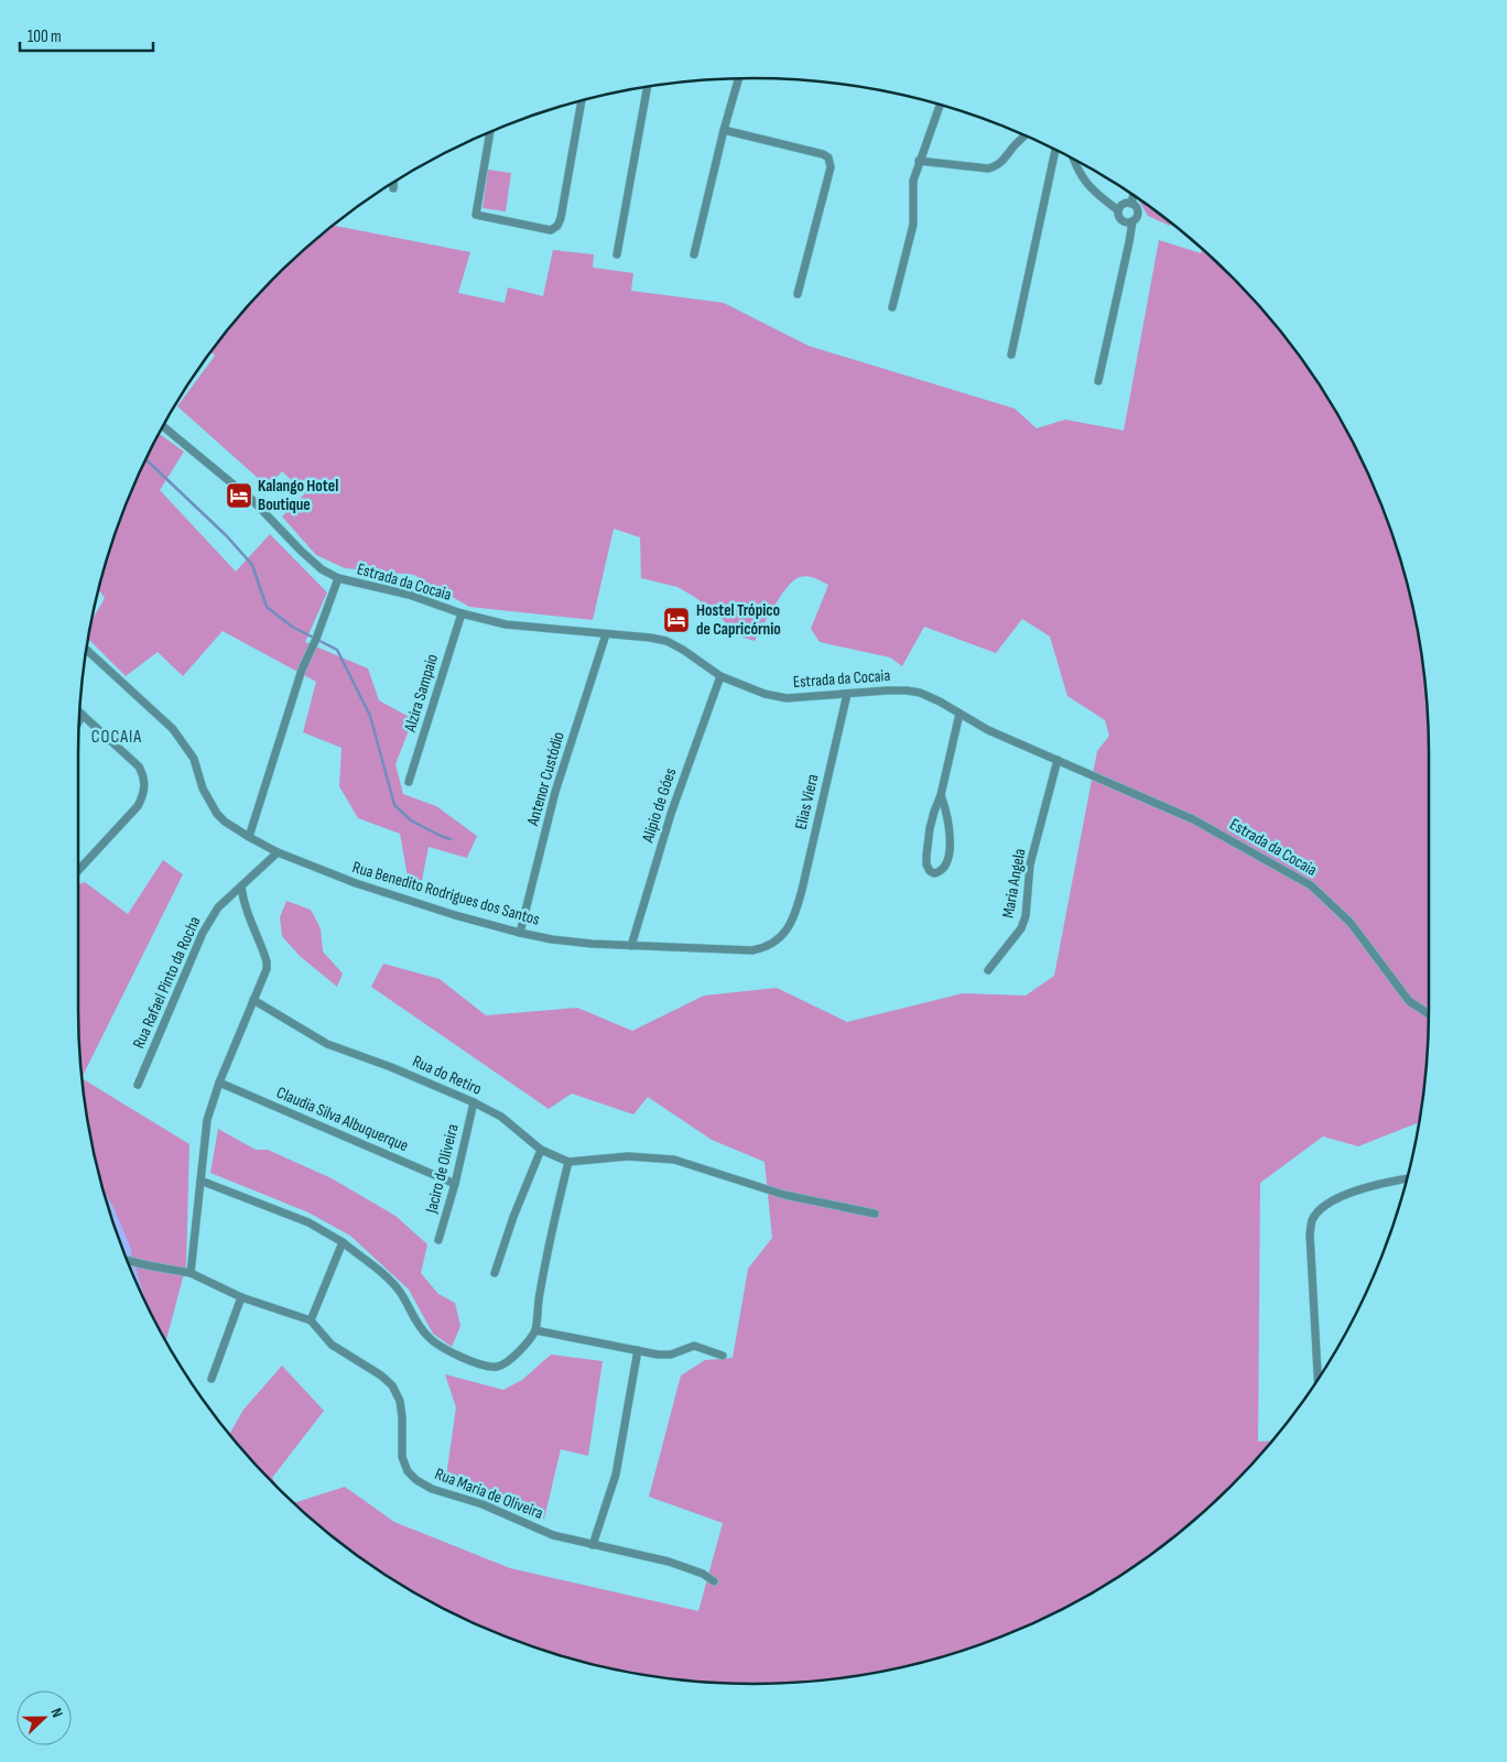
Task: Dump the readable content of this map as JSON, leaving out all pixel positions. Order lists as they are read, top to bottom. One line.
{"streets":{"street":["Estrada da Cocaia","Alzira Sampaio","Antenor Custódio","Alipio de Góes","Maria Angela","Rua Benedito Rodrigues dos Santos","Rua Rafael Pinto da Rocha","Rua do Retiro","Claudia Silva Albuquerque","Jaciro de Oliveira","Rua Maria de Oliveira"]},"crossings":[["Estrada da Cocaia","Alzira Sampaio"],["Estrada da Cocaia","Antenor Custódio"],["Estrada da Cocaia","Alipio de Góes"],["Estrada da Cocaia","Maria Angela"],["Estrada da Cocaia","Rua Benedito Rodrigues dos Santos"],["Antenor Custódio","Rua Benedito Rodrigues dos Santos"],["Alipio de Góes","Rua Benedito Rodrigues dos Santos"],["Rua Benedito Rodrigues dos Santos","Rua Rafael Pinto da Rocha"],["Rua do Retiro","Jaciro de Oliveira"],["Claudia Silva Albuquerque","Jaciro de Oliveira"]],"districts":["COCAIA"],"places":{"hotel":["Kalango Hotel Boutique","Hostel Trópico de Capricórnio"]},"scale_bar":"100 m","north":"right"}
